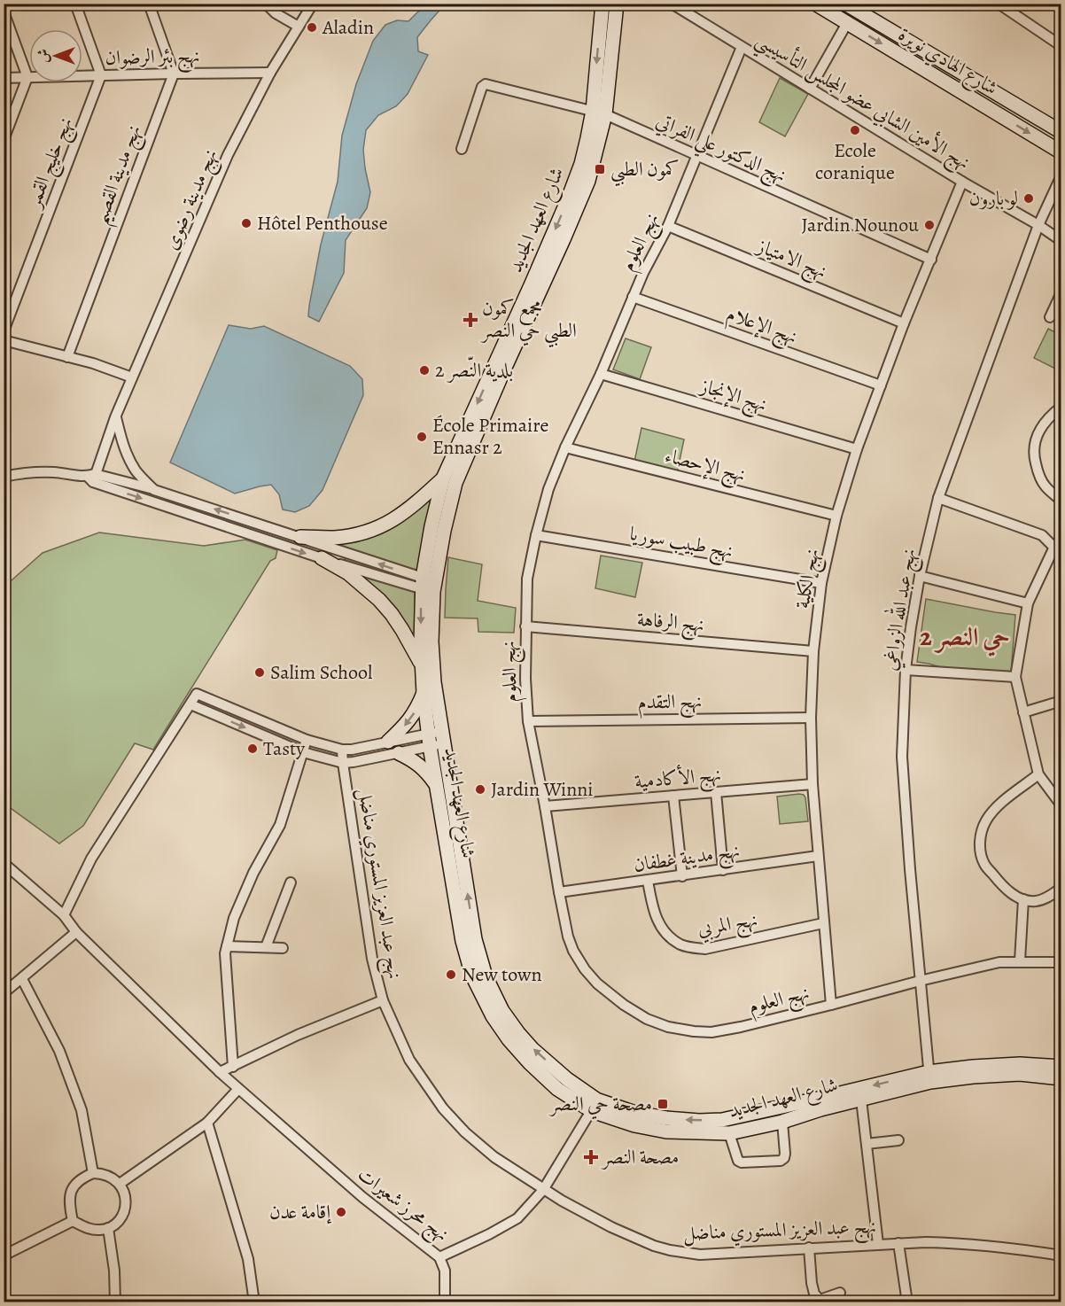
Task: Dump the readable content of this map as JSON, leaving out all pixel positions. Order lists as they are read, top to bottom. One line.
{"streets":{"main road":["شارع الهادي نويرة","شارع العهد الجديد"],"street":["نهج بئر الرضوان","نهج الأمين الشابي عضو المجلس التأسيسي","نهج الدكتور علي الفراتي","نهج خليج القمر","نهج مدينة القصيم","نهج مدينة رضوى","نهج العلوم","نهج الامتياز","نهج الإعلام","نهج الإنجاز","نهج الإحصاء","نهج طبيب سوريا","نهج الكلية","نهج عبد الله الزواغي","نهج الرفاهة","نهج التقدم","نهج الأكادمية","نهج مدينة غطفان","نهج عبد العزيز المستوري مناضل","نهج المربي","نهج محرز شعيرات"]},"crossings":[["نهج بئر الرضوان","نهج خليج القمر"],["نهج بئر الرضوان","نهج مدينة القصيم"],["نهج بئر الرضوان","نهج مدينة رضوى"],["نهج الأمين الشابي عضو المجلس التأسيسي","نهج العلوم"],["نهج الأمين الشابي عضو المجلس التأسيسي","نهج الكلية"],["نهج الأمين الشابي عضو المجلس التأسيسي","نهج عبد الله الزواغي"],["نهج الدكتور علي الفراتي","شارع العهد الجديد"],["نهج الدكتور علي الفراتي","نهج العلوم"],["نهج الدكتور علي الفراتي","نهج الكلية"],["شارع العهد الجديد","نهج عبد الله الزواغي"],["شارع العهد الجديد","نهج محرز شعيرات"],["نهج العلوم","نهج الامتياز"],["نهج العلوم","نهج الإعلام"],["نهج العلوم","نهج الإنجاز"],["نهج العلوم","نهج الإحصاء"],["نهج العلوم","نهج طبيب سوريا"],["نهج العلوم","نهج الكلية"],["نهج العلوم","نهج عبد الله الزواغي"],["نهج العلوم","نهج الرفاهة"],["نهج العلوم","نهج التقدم"],["نهج العلوم","نهج الأكادمية"],["نهج العلوم","نهج مدينة غطفان"],["نهج الامتياز","نهج الكلية"],["نهج الإعلام","نهج الكلية"],["نهج الإنجاز","نهج الكلية"],["نهج الإحصاء","نهج الكلية"],["نهج طبيب سوريا","نهج الكلية"],["نهج الكلية","نهج الرفاهة"],["نهج الكلية","نهج التقدم"],["نهج الكلية","نهج الأكادمية"],["نهج الكلية","نهج مدينة غطفان"],["نهج الكلية","نهج المربي"],["نهج مدينة غطفان","نهج المربي"],["نهج عبد العزيز المستوري مناضل","نهج محرز شعيرات"]],"districts":["حي النصر 2"],"places":{"other":["Aladin","Ecole coranique","لو بارون","Hôtel Penthouse","Jardin Nounou","بلدية النّصر 2","École Primaire Ennasr 2","Salim School","Tasty","Jardin Winni","New town","إقامة عدن"],"transit":["كمون الطبي","مصحة حي النصر"],"health":["مجمع كمون الطبي حي النصر","مصحة النصر"]},"north":"left"}
